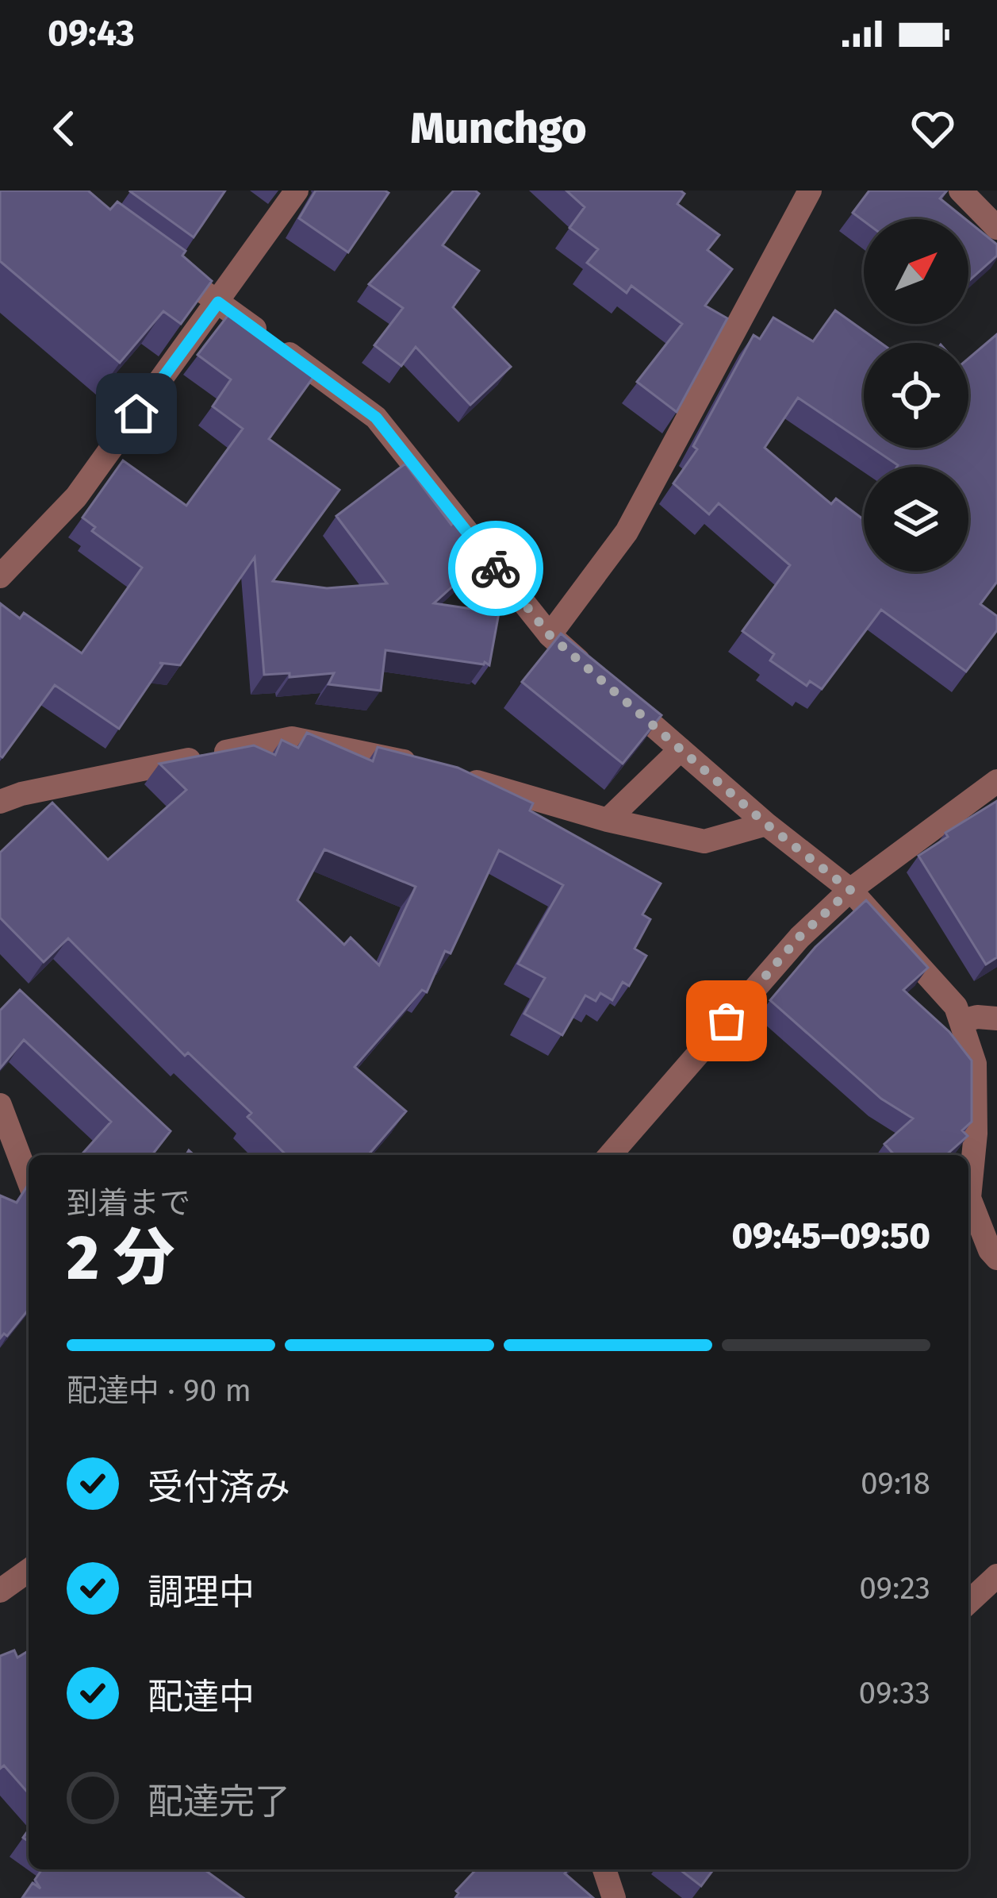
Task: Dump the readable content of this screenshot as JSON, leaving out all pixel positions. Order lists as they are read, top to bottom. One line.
{"north":"top right","page":{"status":"09:43","header":"Munchgo","heading":["2 分","到着まで","09:45–09:50"],"bar":"配達中 · 90 m","list":[["受付済み","09:18"],["調理中","09:23"],["配達中","09:33"],"配達完了"]}}
